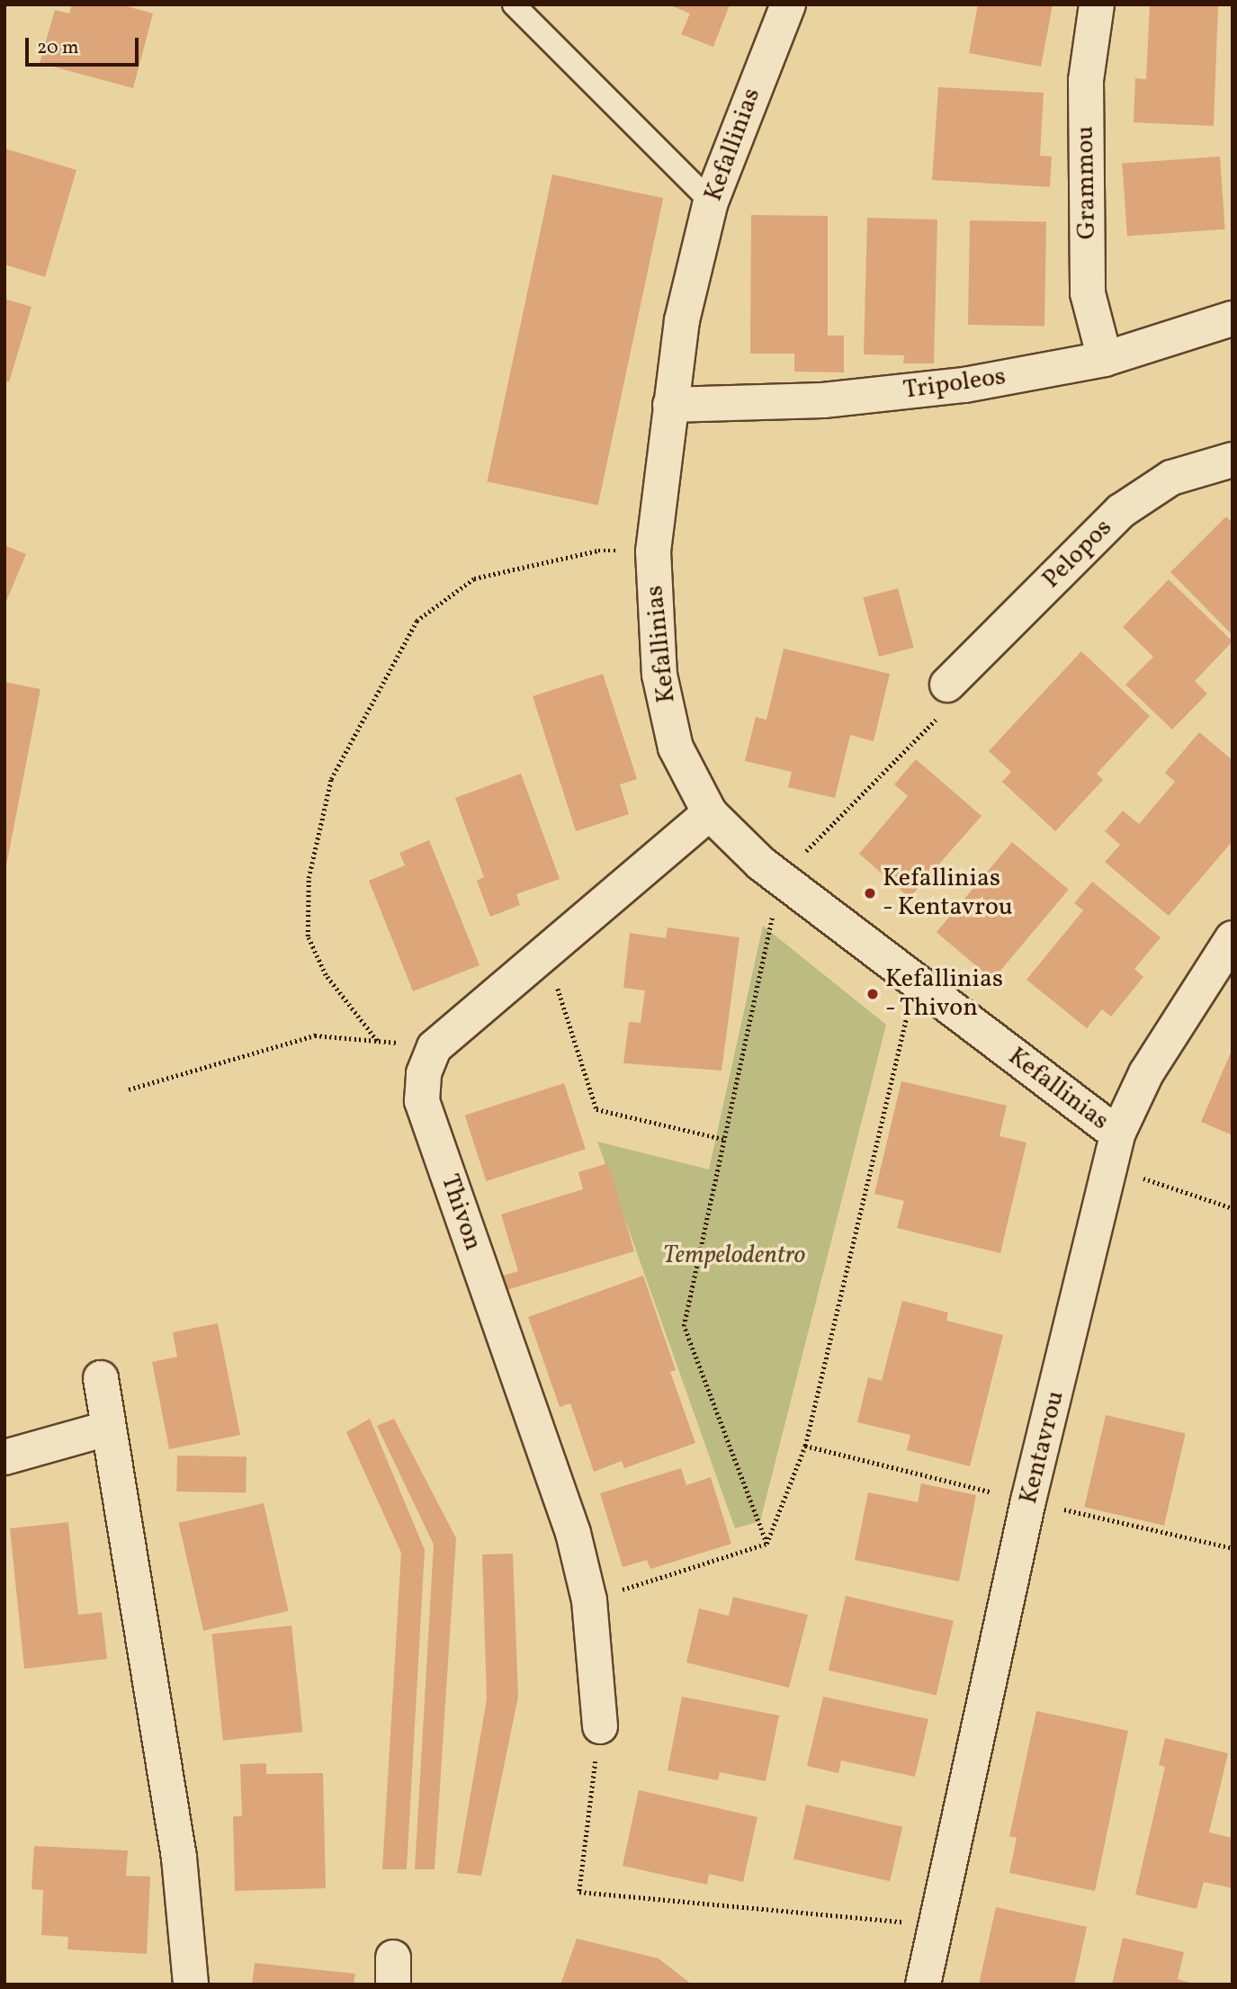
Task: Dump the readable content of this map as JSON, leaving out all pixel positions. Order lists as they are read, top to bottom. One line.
{"streets":{"street":["Kefallinias","Grammou","Tripoleos","Pelopos","Thivon","Kentavrou"]},"crossings":[["Kefallinias","Tripoleos"],["Kefallinias","Thivon"],["Kefallinias","Kentavrou"],["Grammou","Tripoleos"]],"parks":["Tempelodentro"],"places":["Kefallinias - Kentavrou","Kefallinias - Thivon"],"scale_bar":"20 m"}
